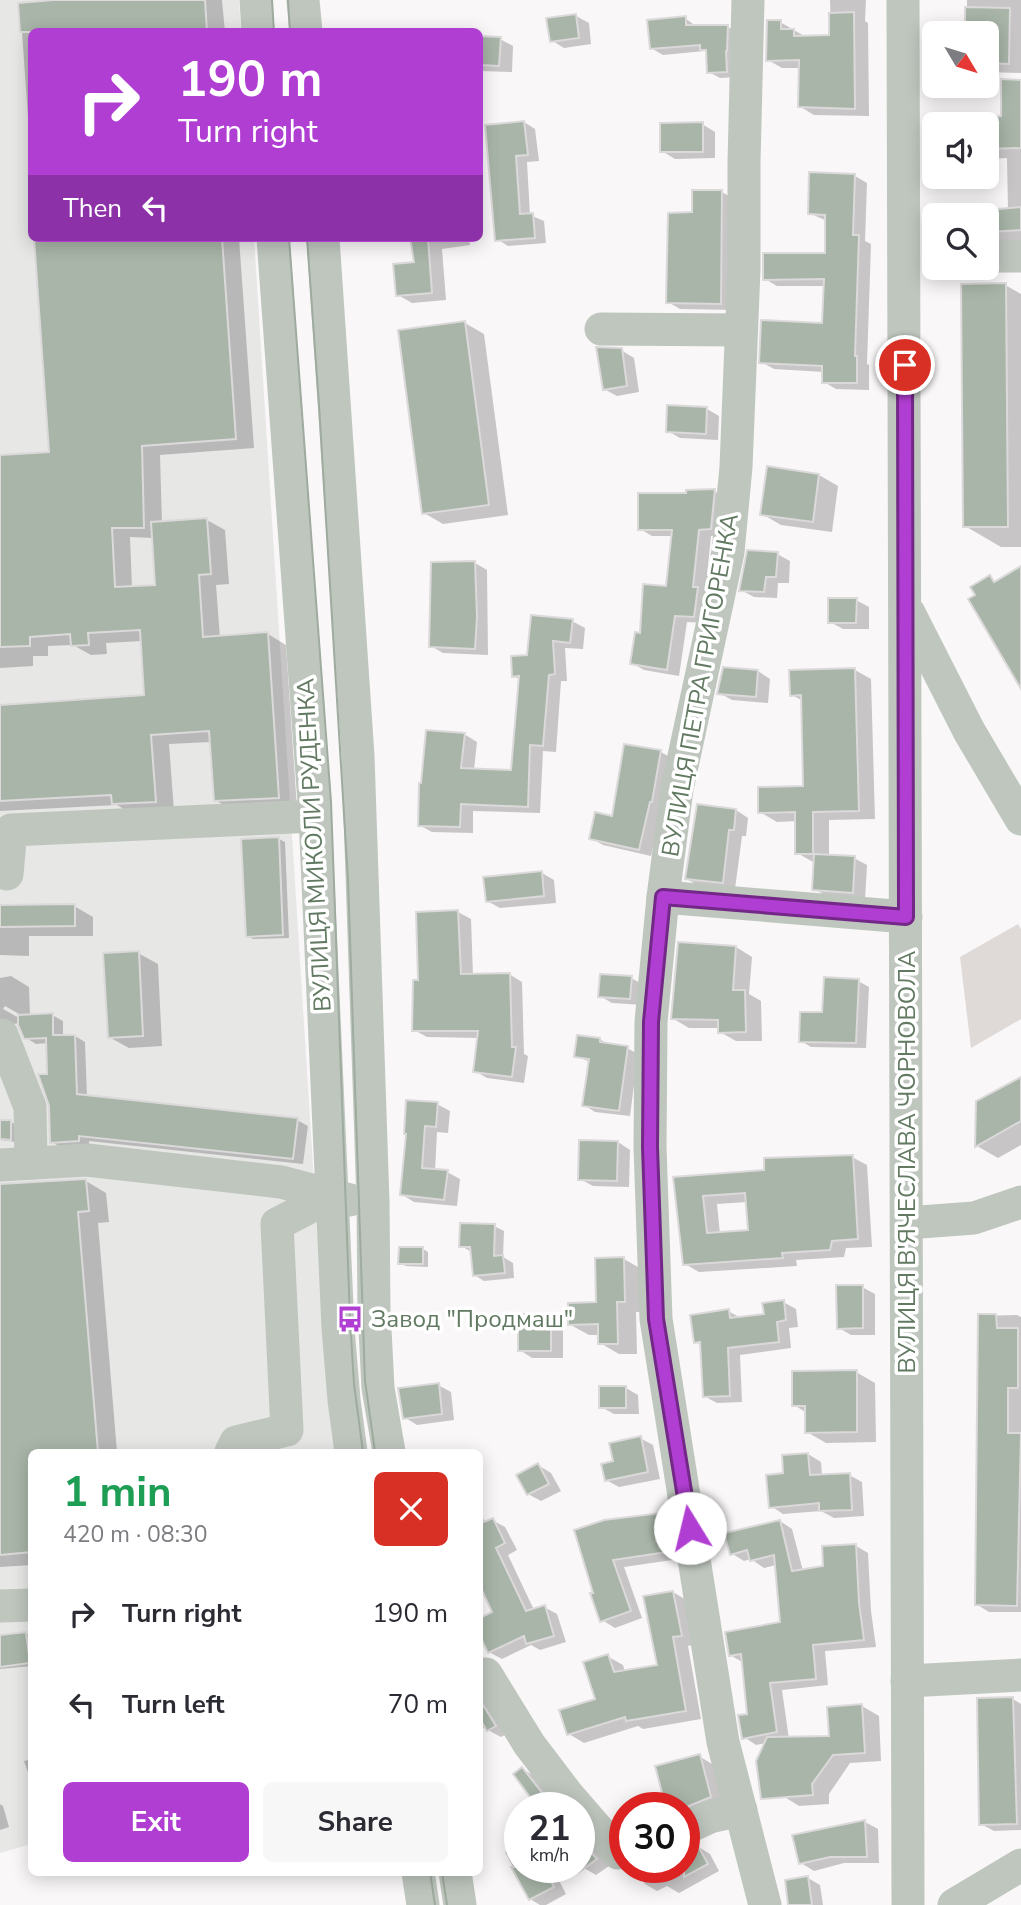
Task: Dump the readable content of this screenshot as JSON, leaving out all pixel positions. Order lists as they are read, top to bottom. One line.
{"streets":{"street":["ВУЛИЦЯ ПЕТРА ГРИГОРЕНКА","ВУЛИЦЯ МИКОЛИ РУДЕНКА","ВУЛИЦЯ В'ЯЧЕСЛАВА ЧОРНОВОЛА"]},"places":{"bus stop":["Завод \"Продмаш\""]},"north":"bottom right","page":{"turn":["190 m","Turn right"],"then":"Then","heading":["1 min","420 m · 08:30"],"list":[{"name":"Turn right","value":"190 m"},{"name":"Turn left","value":"70 m"}],"buttons":["Exit","Share"],"speed":"21 km/h","limit":"30"}}
